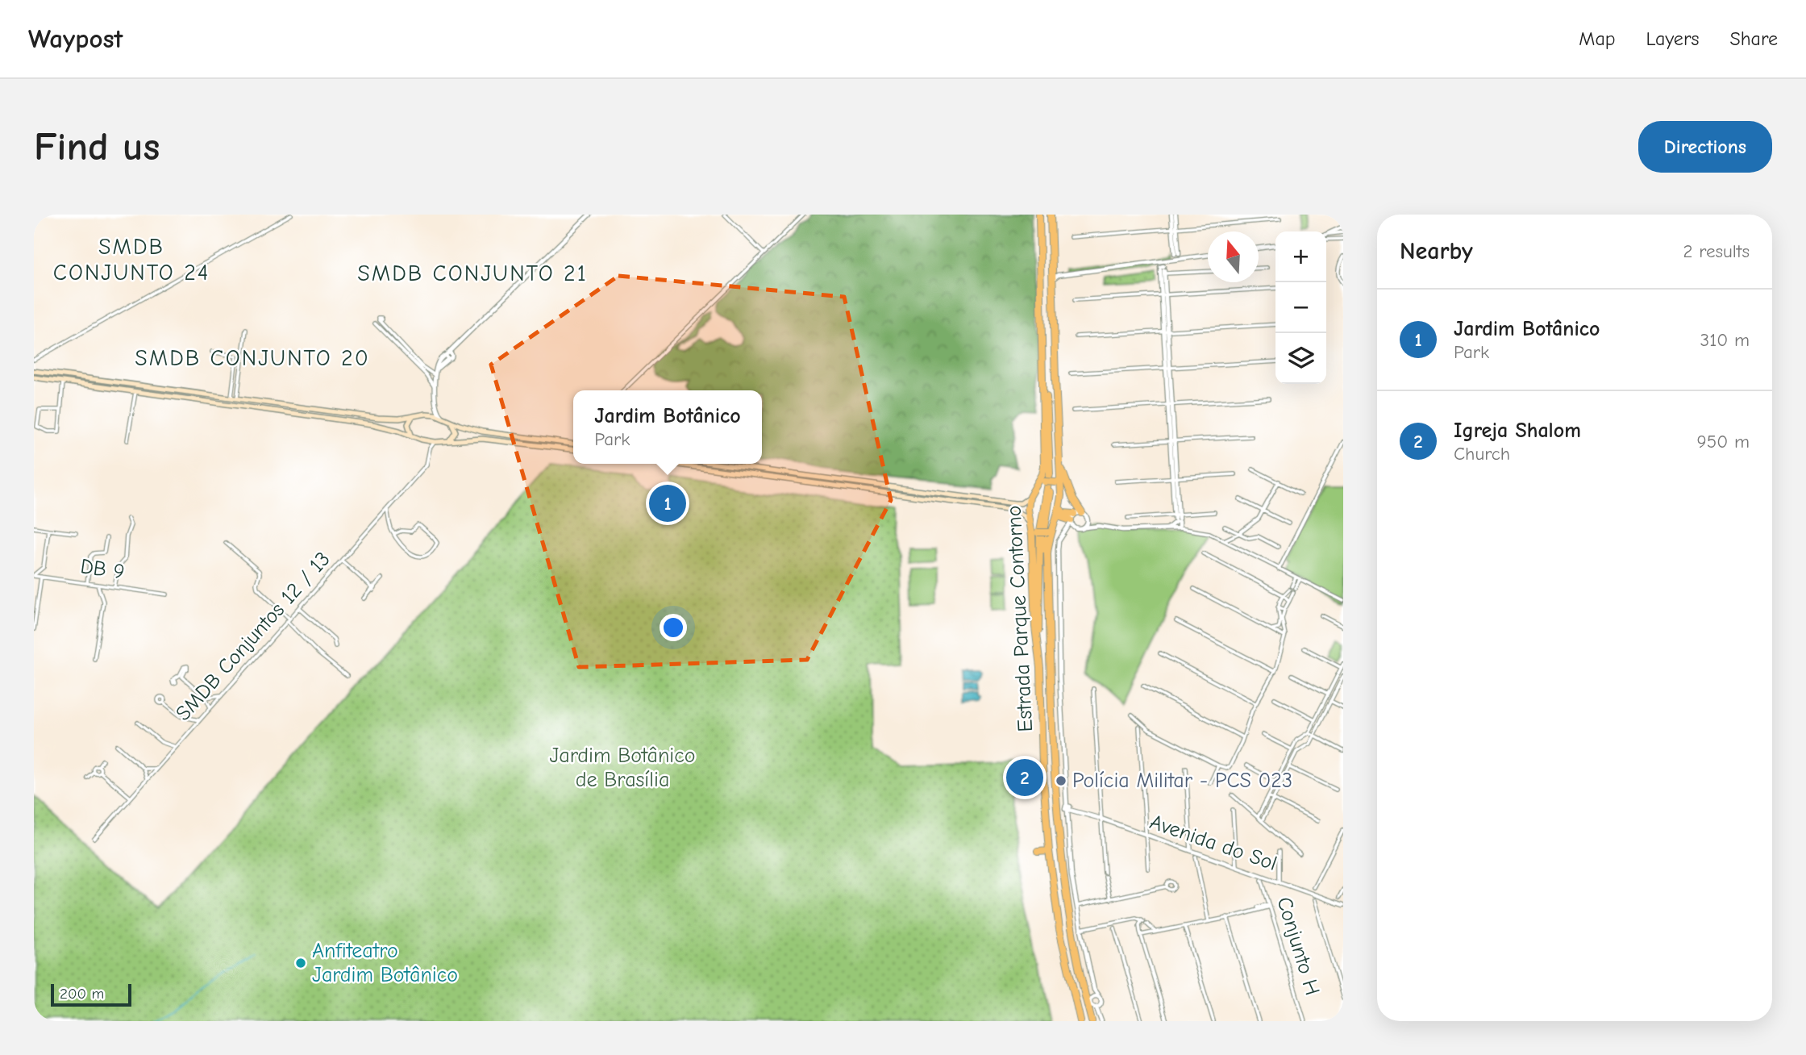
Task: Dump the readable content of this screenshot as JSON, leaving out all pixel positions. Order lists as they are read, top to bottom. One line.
{"streets":{"highway":["Estrada Parque Contorno"],"street":["DB 9","SMDB Conjuntos 12 / 13","Avenida do Sol","Conjunto H"]},"crossings":[["Estrada Parque Contorno","Avenida do Sol"]],"districts":["SMDB CONJUNTO 24","SMDB CONJUNTO 21","SMDB CONJUNTO 20"],"parks":["Jardim Botânico de Brasília"],"places":["Polícia Militar - PCS 023","Anfiteatro Jardim Botânico"],"scale_bar":"200 m","north":"top","page":{"header":"Waypost","nav":["Map","Layers","Share"],"buttons":"Directions","title":"Find us","heading":["Nearby","2 results"],"map_buttons":["+","−"],"list":[{"mark":"1","name":"Jardim Botânico","note":"Park","value":"310 m"},{"mark":"2","name":"Igreja Shalom","note":"Church","value":"950 m"}],"popup":["Jardim Botânico","Park"],"pins":["1","2"],"scale":"200 m"}}
